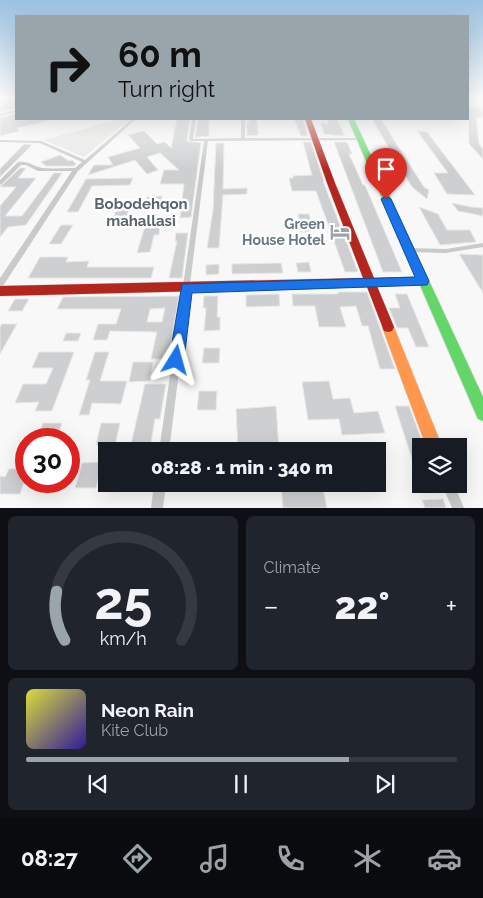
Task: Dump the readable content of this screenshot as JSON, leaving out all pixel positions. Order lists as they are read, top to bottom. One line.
{"districts":["Bobodehqon mahallasi"],"places":{"hotel":["Green House Hotel"]},"page":{"turn":["60 m","Turn right"],"limit":"30","trip":"08:28 · 1 min · 340 m","tile":"Climate","heat":["−","22°","+"],"song":["Neon Rain","Kite Club"],"tabs":"08:27","gauge":["25","km/h"]}}
